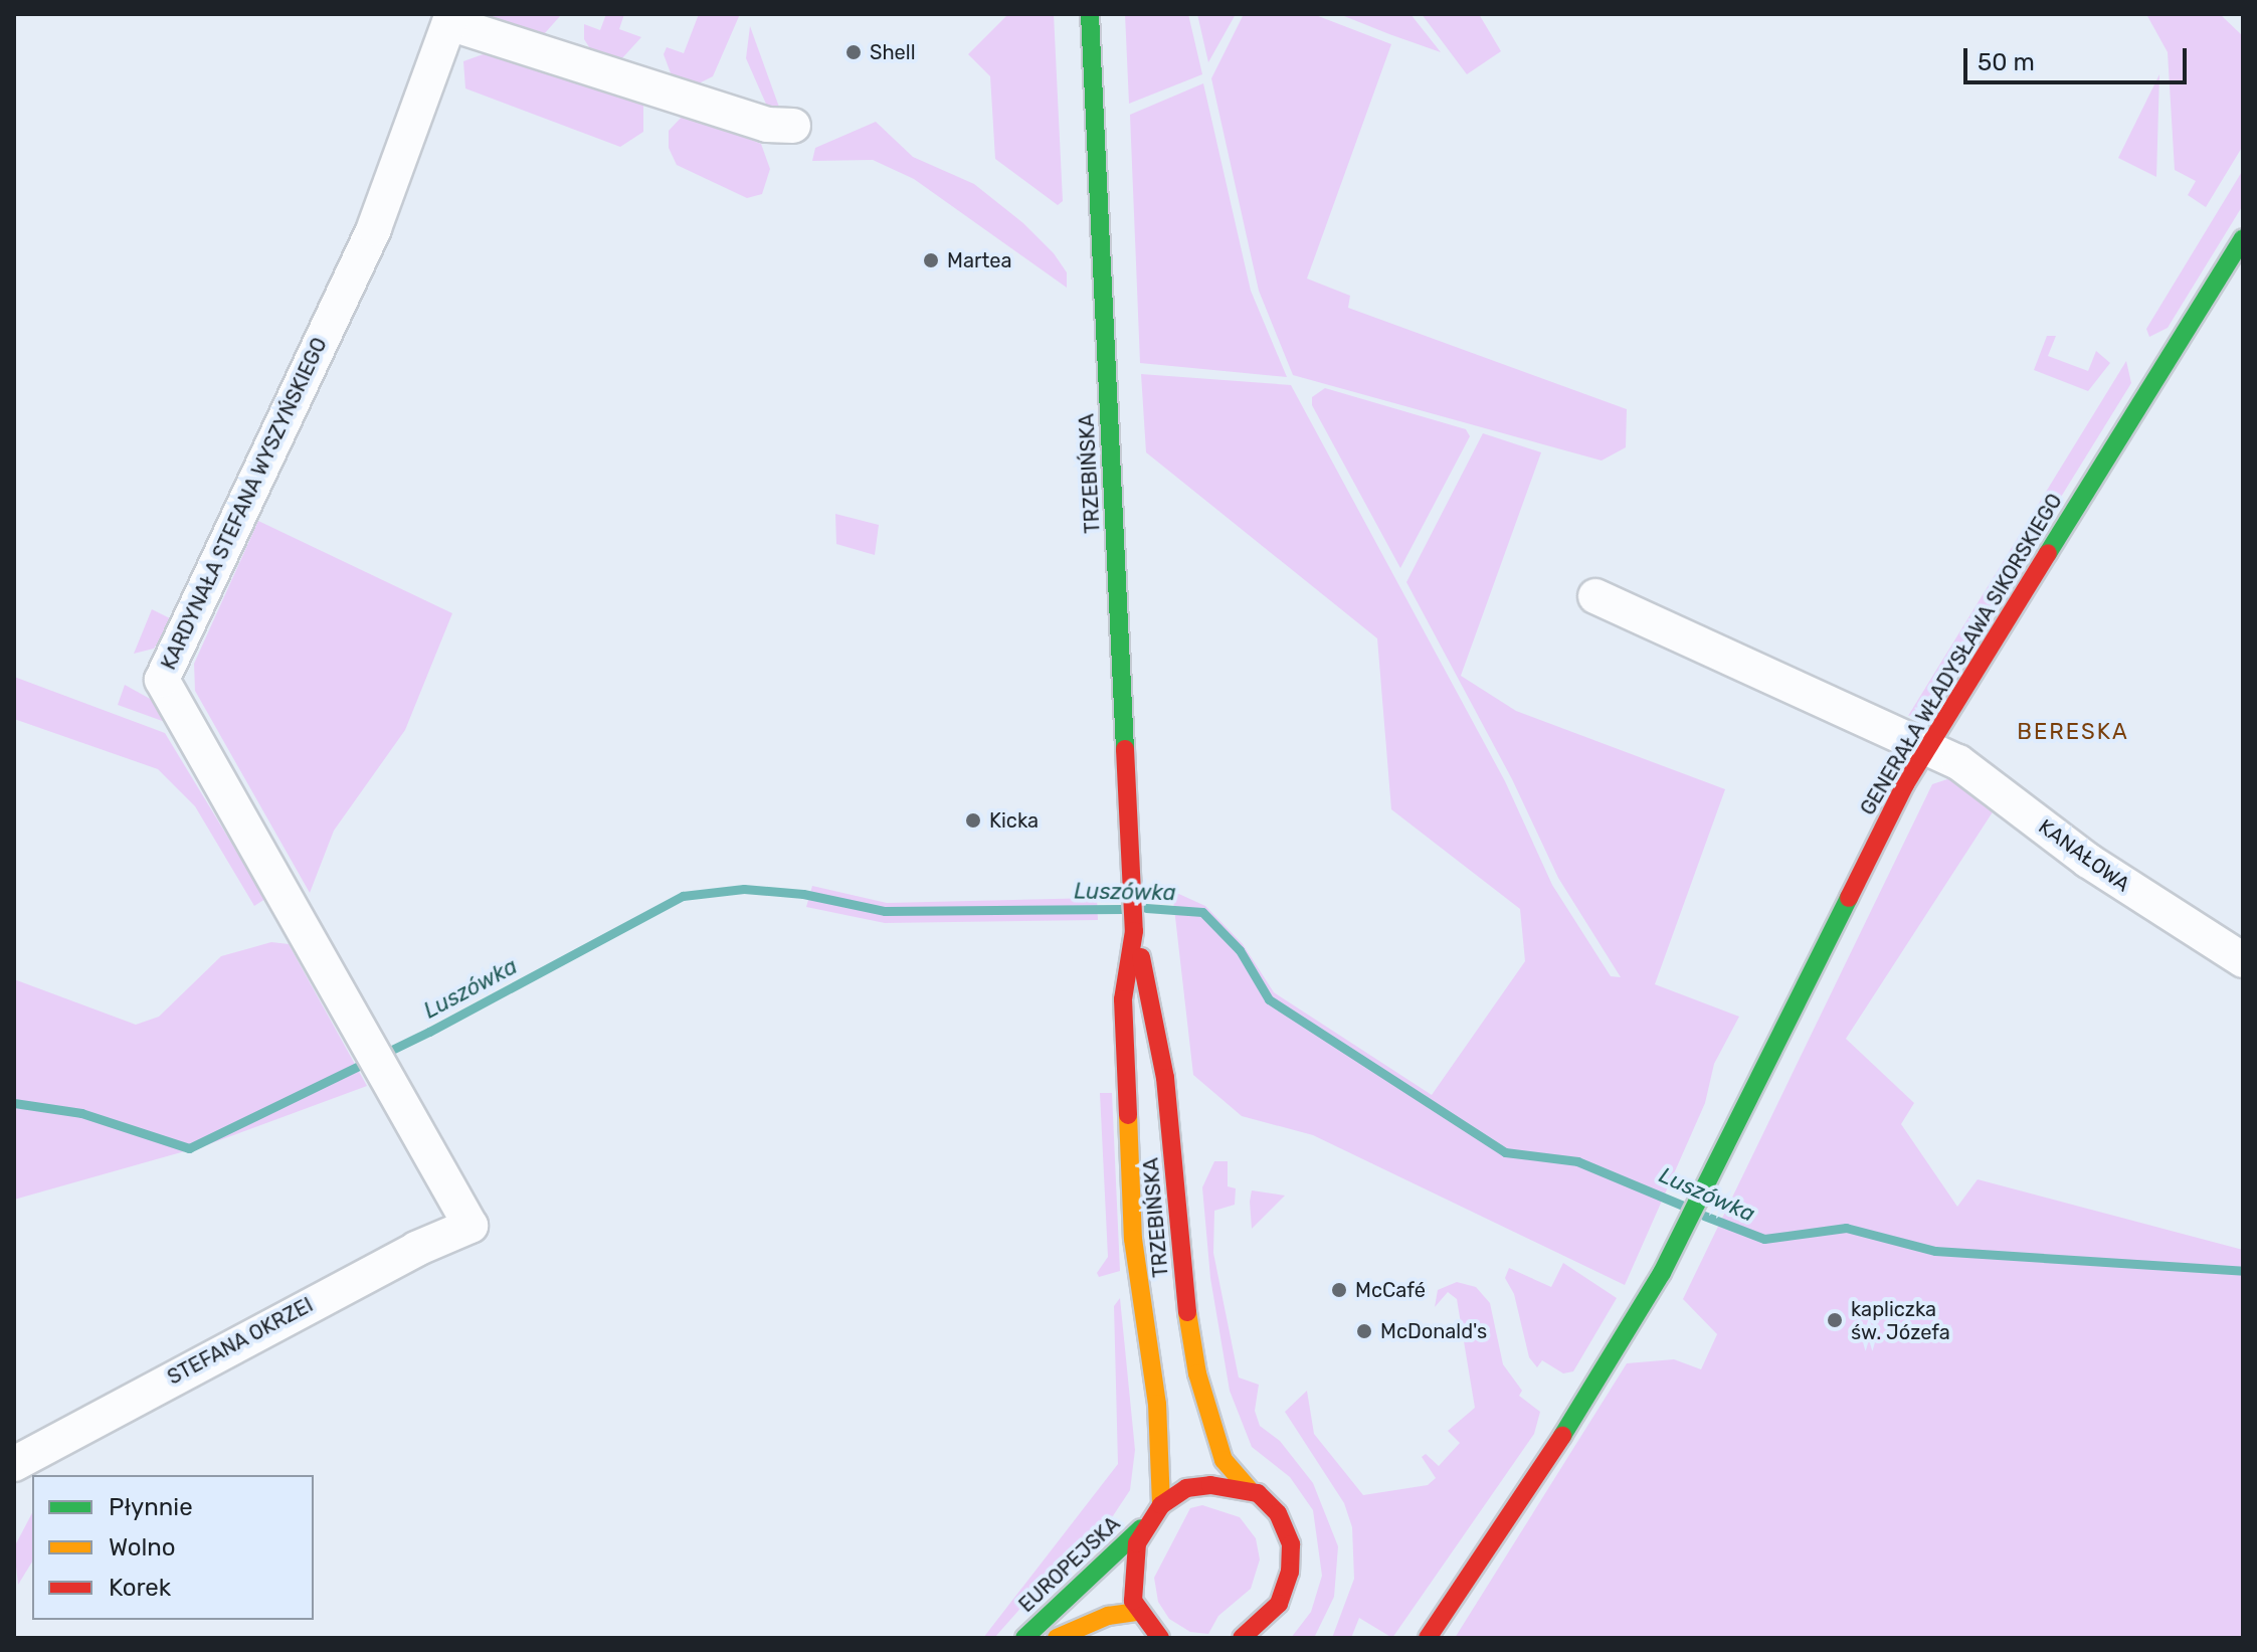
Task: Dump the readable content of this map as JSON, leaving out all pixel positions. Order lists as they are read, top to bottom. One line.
{"streets":{"main road":["TRZEBIŃSKA","GENERAŁA WŁADYSŁAWA SIKORSKIEGO","EUROPEJSKA"],"street":["KARDYNAŁA STEFANA WYSZYŃSKIEGO","KANAŁOWA","STEFANA OKRZEI"]},"crossings":[["TRZEBIŃSKA","EUROPEJSKA"],["KARDYNAŁA STEFANA WYSZYŃSKIEGO","STEFANA OKRZEI"],["GENERAŁA WŁADYSŁAWA SIKORSKIEGO","KANAŁOWA"]],"districts":["BERESKA"],"water":["Luszówka"],"places":["Shell","Martea","Kicka","McCafé","kapliczka św. Józefa","McDonald's"],"legend":["Płynnie","Wolno","Korek"],"scale_bar":"50 m"}
